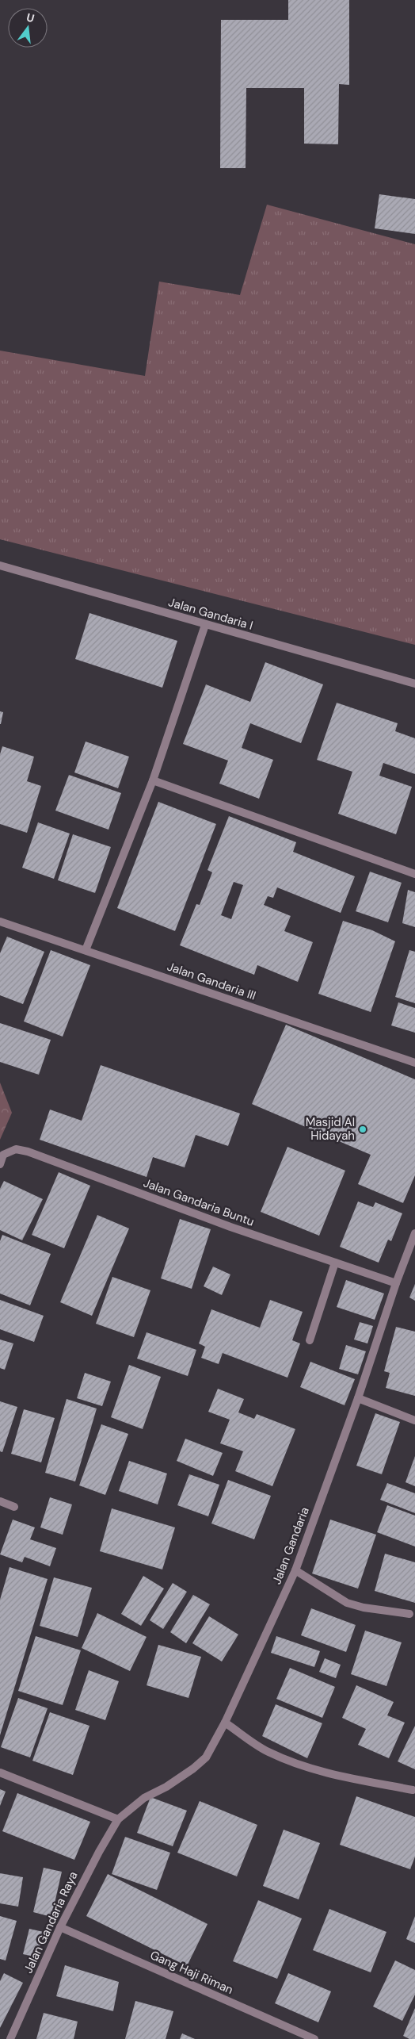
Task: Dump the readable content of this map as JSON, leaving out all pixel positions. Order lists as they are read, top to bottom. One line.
{"streets":{"street":["Jalan Gandaria I","Jalan Gandaria III","Jalan Gandaria Buntu","Jalan Gandaria","Jalan Gandaria Raya","Gang Haji Riman"]},"crossings":[["Jalan Gandaria Buntu","Jalan Gandaria"],["Jalan Gandaria","Jalan Gandaria Raya"],["Jalan Gandaria Raya","Gang Haji Riman"]],"places":["Masjid Al Hidayah"],"north":"top"}
